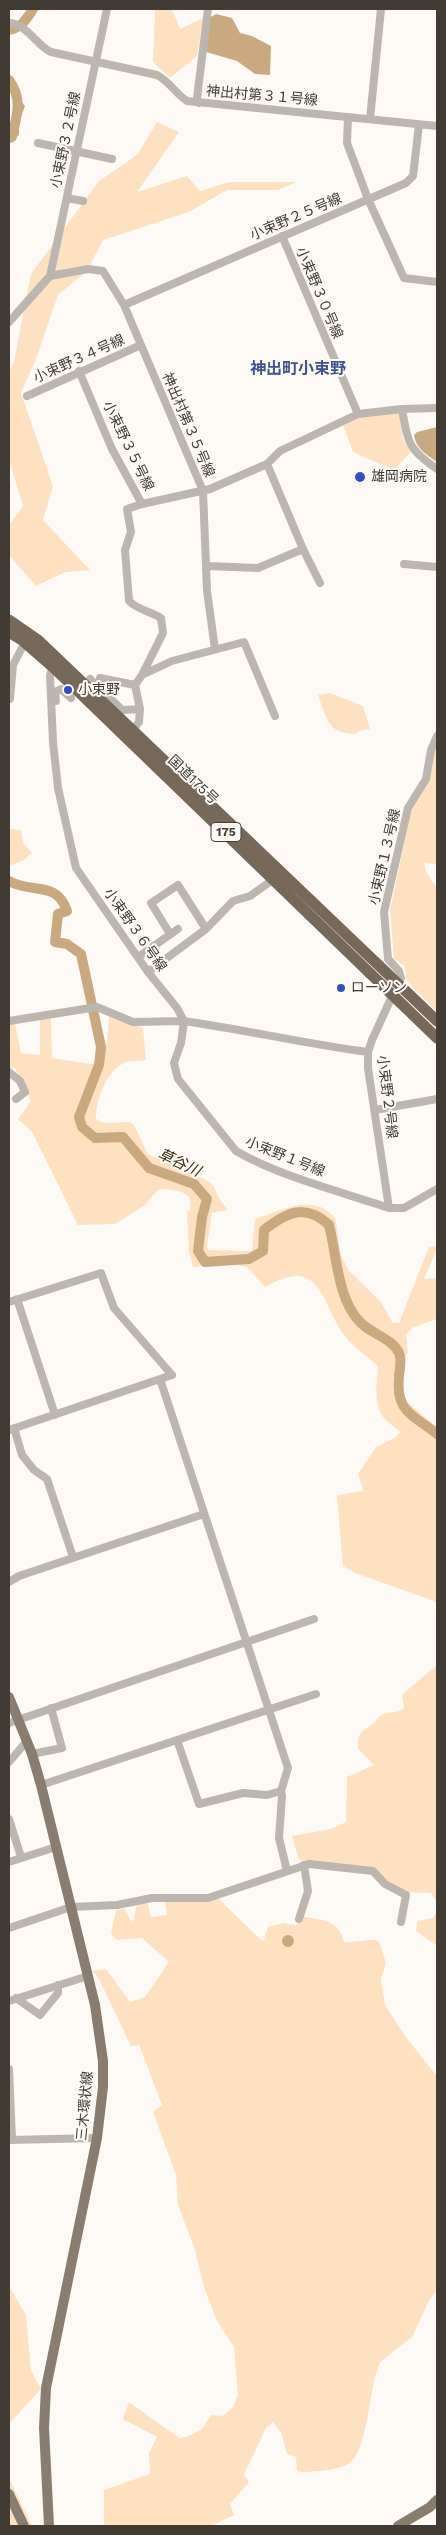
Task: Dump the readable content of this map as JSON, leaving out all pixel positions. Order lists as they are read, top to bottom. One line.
{"streets":{"highway":["国道175号","175"],"main road":["三木環状線"],"street":["神出村第３１号線","小束野３２号線","小束野２５号線","小束野３０号線","小束野３４号線","神出村第３５号線","小束野３５号線","小束野１３号線","小束野３６号線","小束野２号線","小束野１号線"]},"crossings":[["神出村第３１号線","小束野３２号線"],["神出村第３１号線","小束野２５号線"],["小束野３２号線","神出村第３５号線"],["小束野２５号線","小束野３０号線"],["小束野２５号線","神出村第３５号線"],["小束野３０号線","小束野３５号線"],["小束野３４号線","神出村第３５号線"],["小束野３４号線","小束野３５号線"],["神出村第３５号線","小束野３５号線"],["国道175号","小束野１３号線"],["国道175号","小束野３６号線"],["国道175号","小束野２号線"],["小束野３６号線","小束野１号線"],["小束野２号線","小束野１号線"]],"districts":["神出町小束野"],"water":["草谷川"],"places":["雄岡病院","小束野","ローソン"]}
